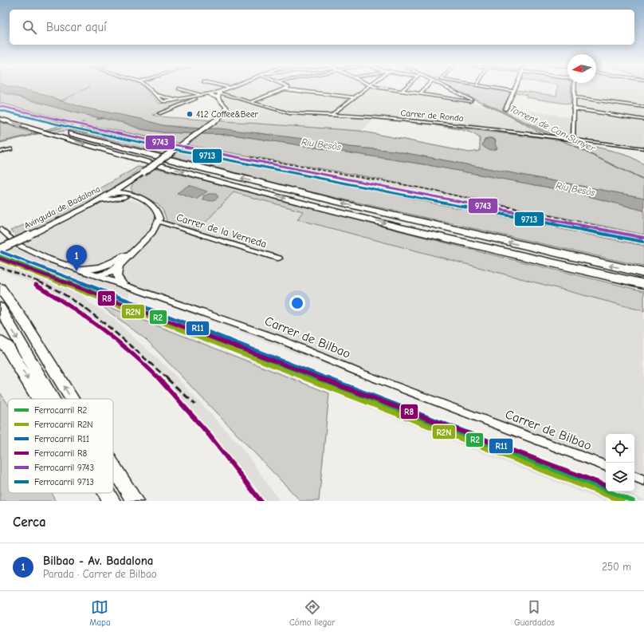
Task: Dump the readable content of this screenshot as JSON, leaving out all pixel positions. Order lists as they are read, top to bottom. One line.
{"streets":{"street":["Carrer de Ronda","Avinguda de Badalona","Carrer de la Verneda","Carrer de Bilbao"]},"crossings":[["Carrer de Ronda","Avinguda de Badalona"]],"water":["Torrent de Can Sunyer","Riu Besòs"],"places":["412 Coffee&Beer"],"lines":["rail line 9743","rail line 9713","rail line R11","rail line R2","rail line R8","rail line R2N"],"legend":["Ferrocarril R2","Ferrocarril R2N","Ferrocarril R11","Ferrocarril R8","Ferrocarril 9743","Ferrocarril 9713"],"north":"left","page":{"search":"Buscar aquí","pins":"1","heading":"Cerca","list":[{"mark":"1","name":"Bilbao - Av. Badalona","note":"Parada · Carrer de Bilbao","value":"250 m"}],"nav":["Mapa","Cómo llegar","Guardados"]}}
